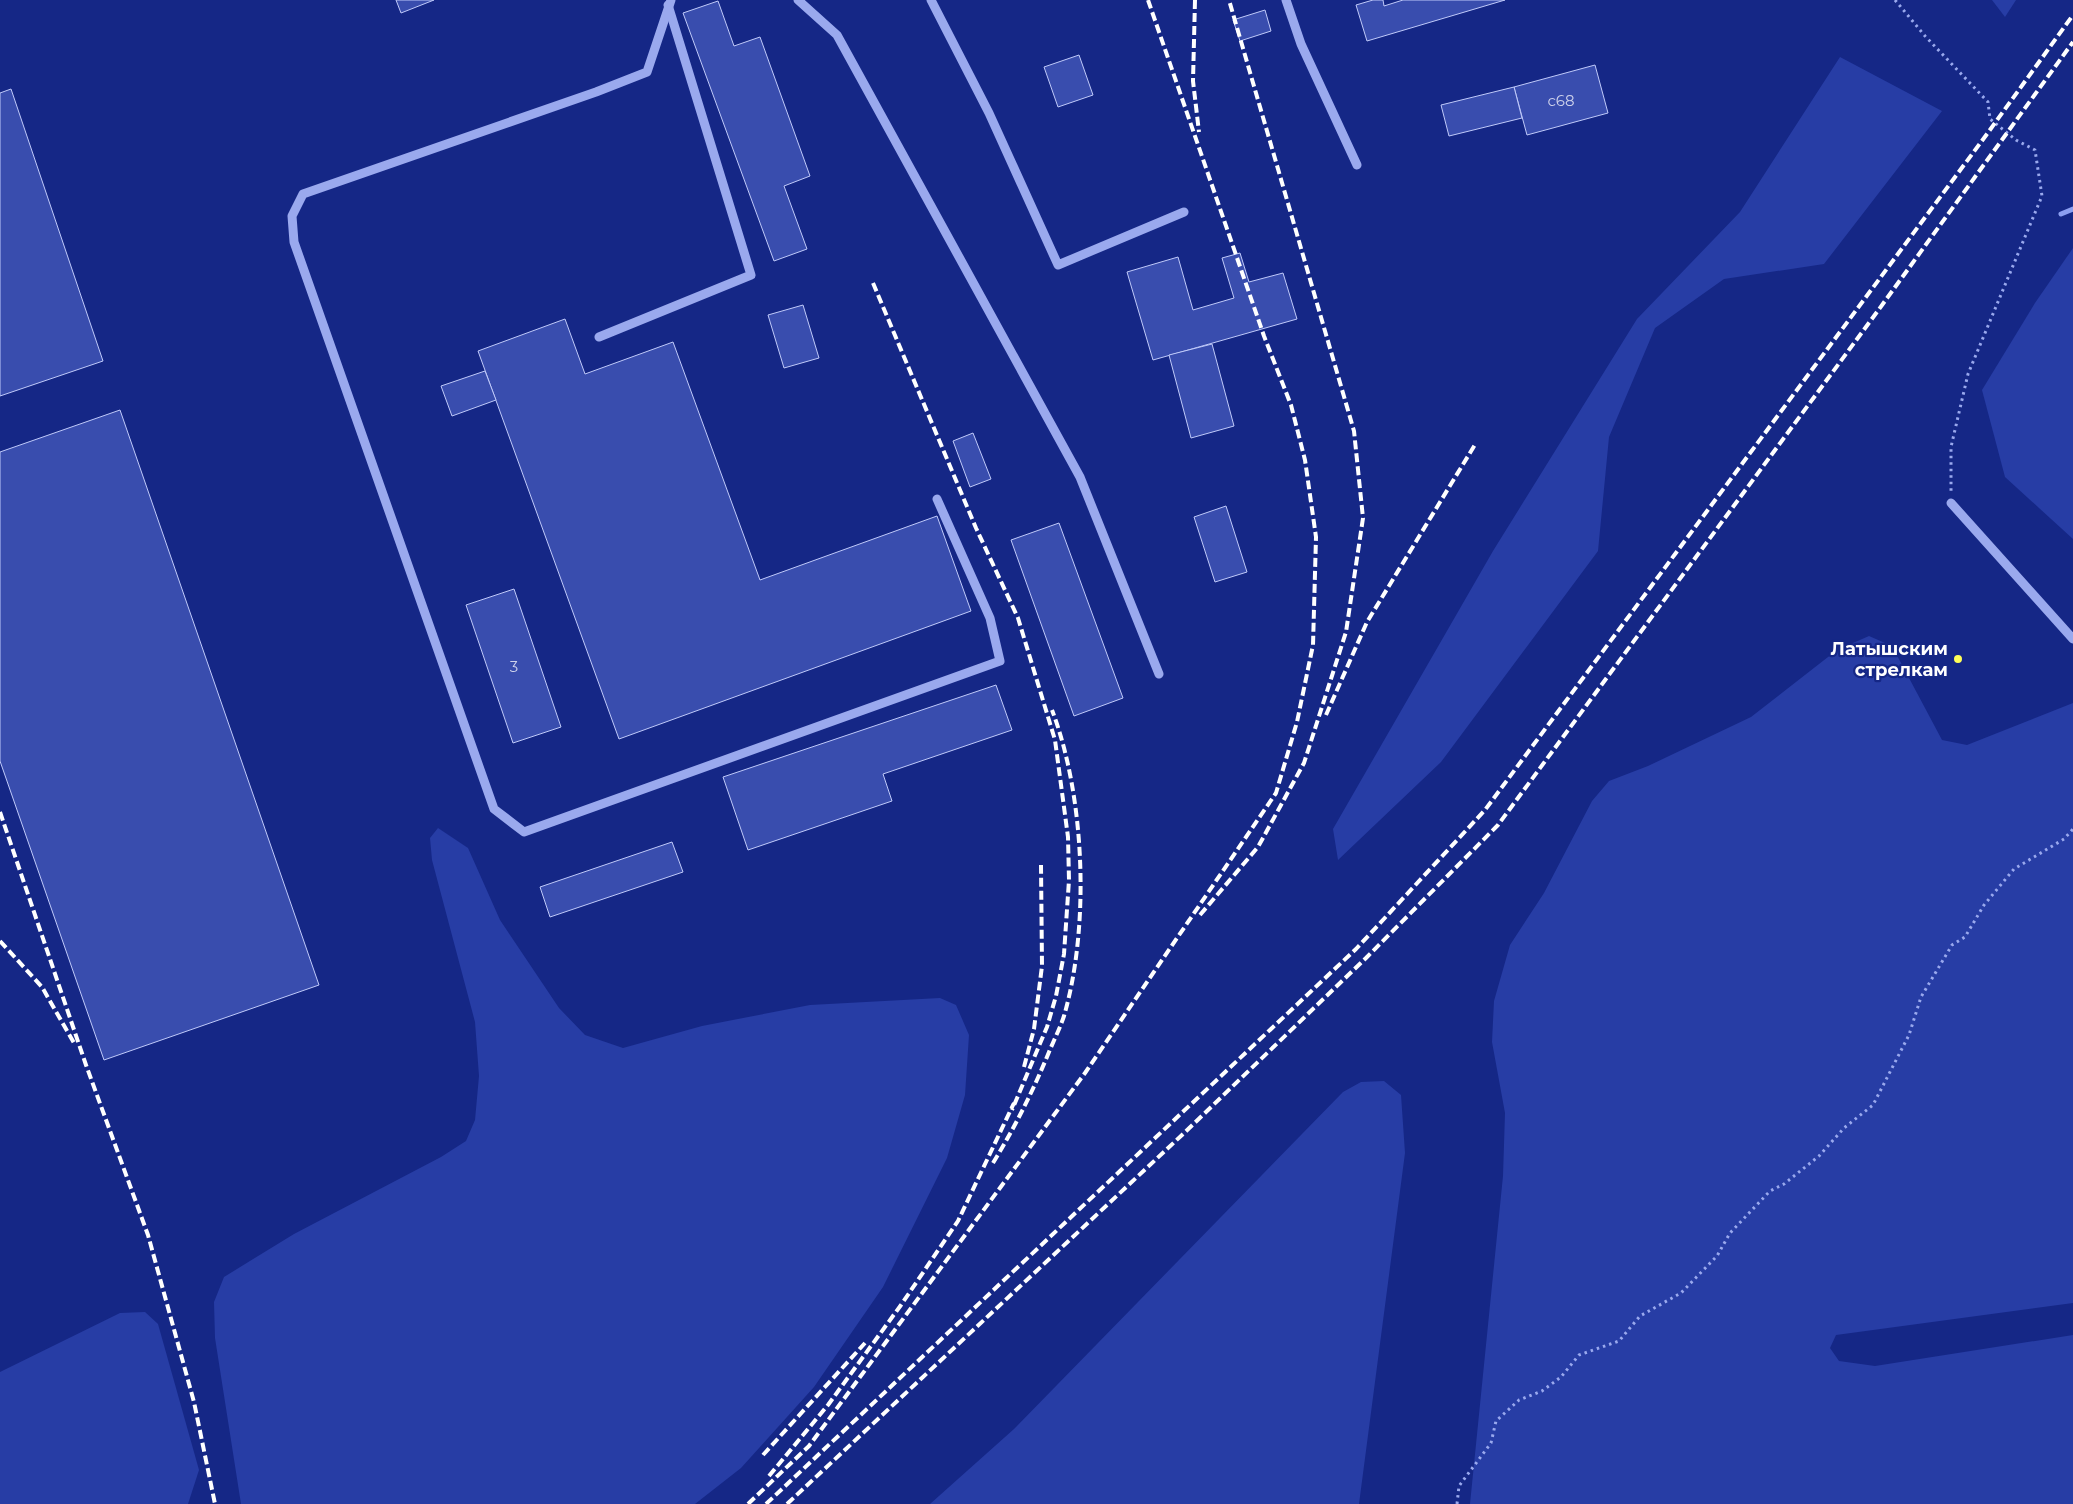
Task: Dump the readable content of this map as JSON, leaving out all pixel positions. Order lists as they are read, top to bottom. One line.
{"places":["Латышским стрелкам"],"house_numbers":["с68","3"]}
